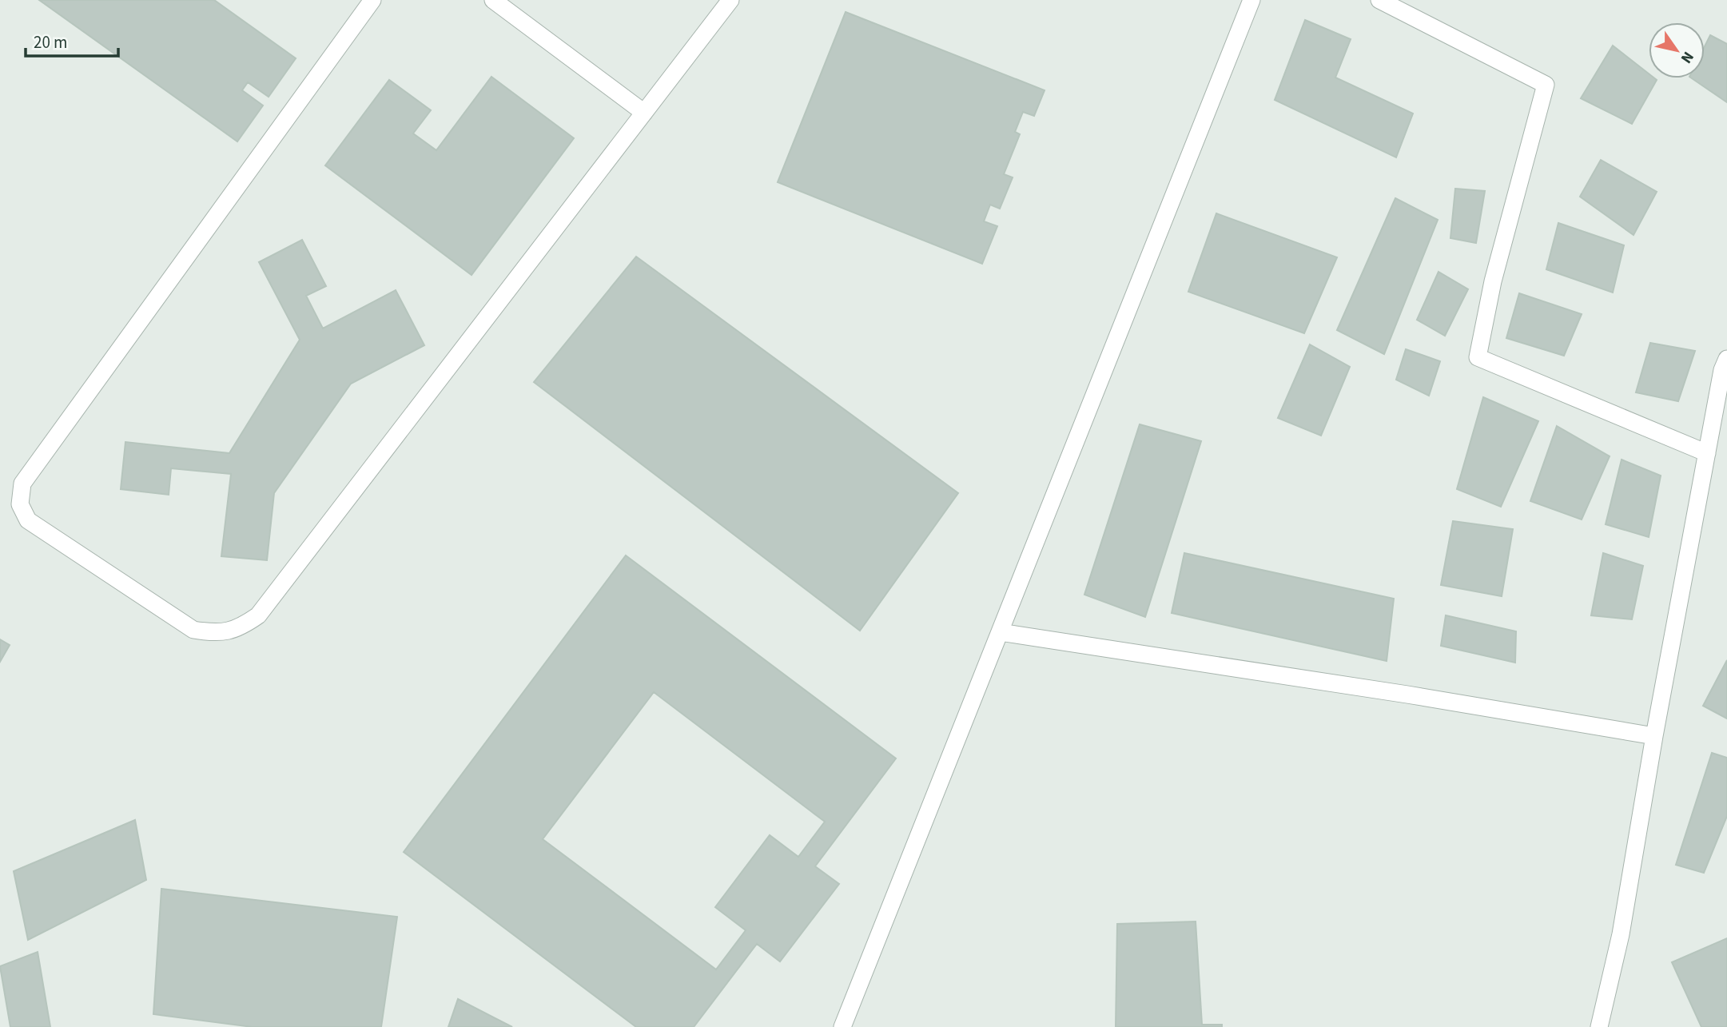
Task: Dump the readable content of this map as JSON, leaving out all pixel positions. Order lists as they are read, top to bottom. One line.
{"scale_bar":"20 m","north":"bottom right"}
